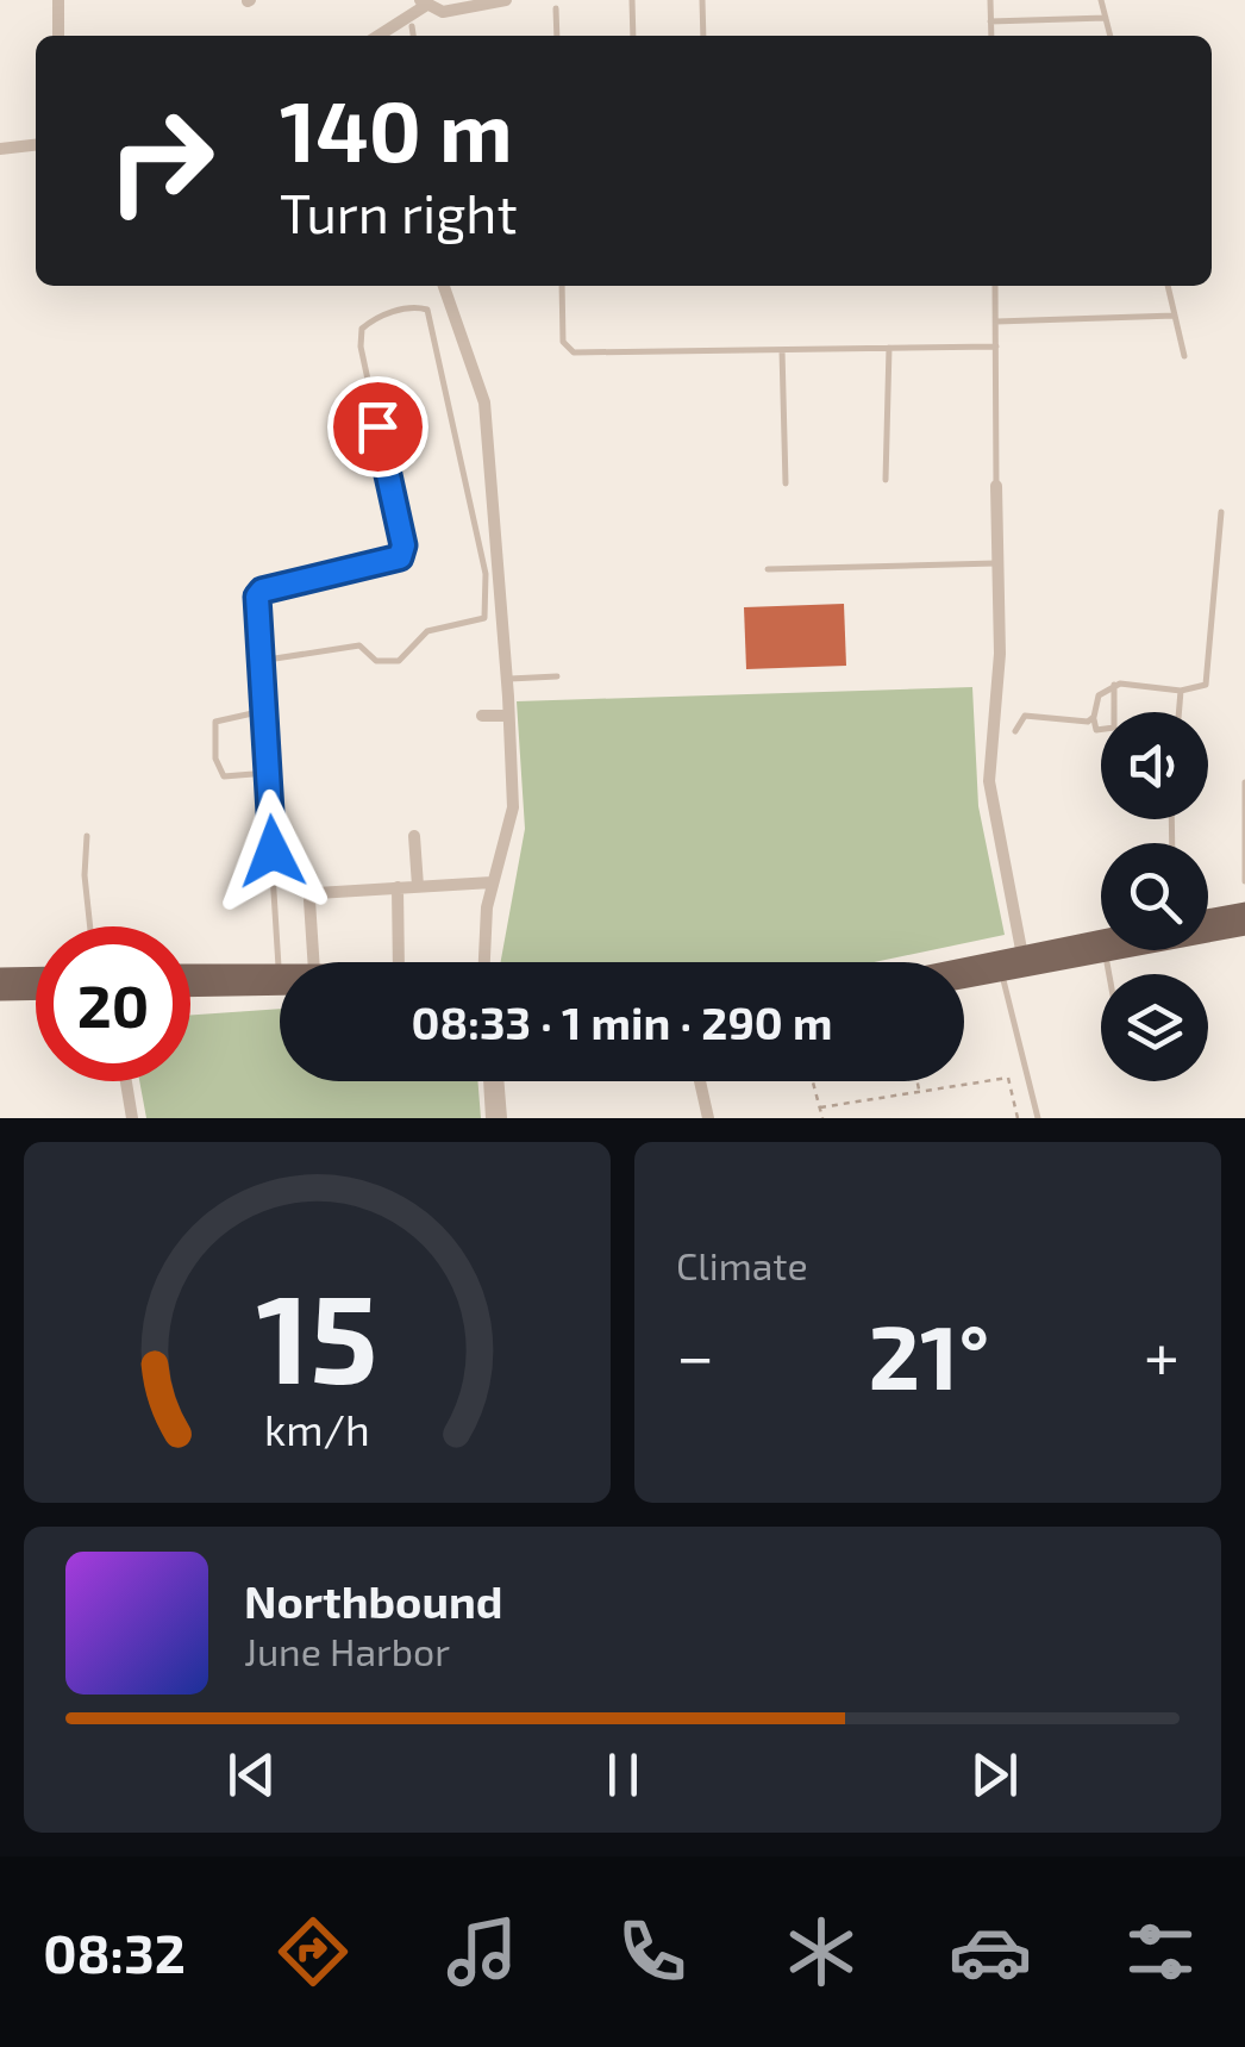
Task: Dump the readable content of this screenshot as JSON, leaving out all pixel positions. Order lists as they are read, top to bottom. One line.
{"page":{"turn":["140 m","Turn right"],"limit":"20","trip":"08:33 · 1 min · 290 m","tile":"Climate","heat":["−","21°","+"],"song":["Northbound","June Harbor"],"tabs":"08:32","gauge":["15","km/h"]}}
